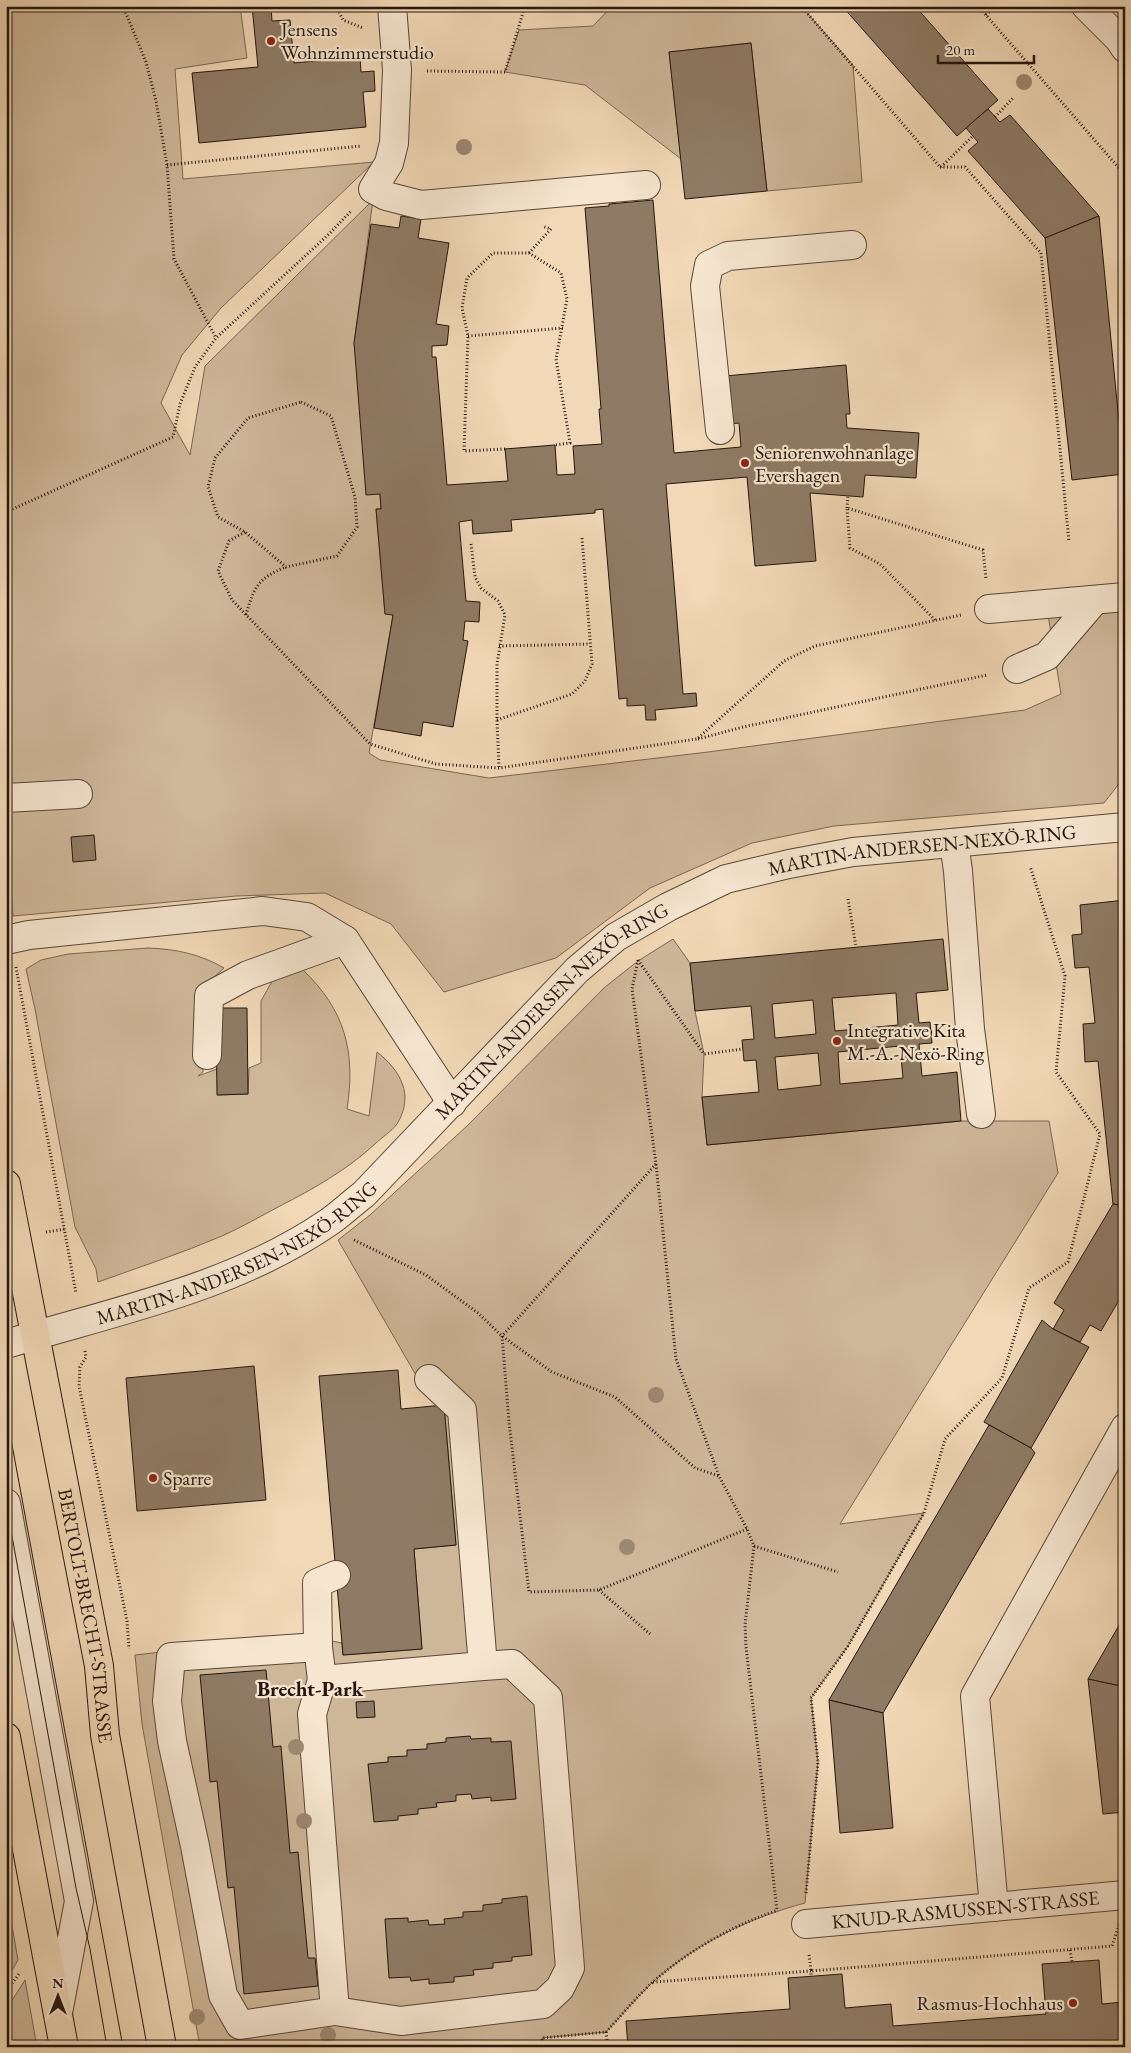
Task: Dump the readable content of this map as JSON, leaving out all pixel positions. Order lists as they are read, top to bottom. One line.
{"streets":{"main road":["BERTOLT-BRECHT-STRASSE"],"street":["MARTIN-ANDERSEN-NEXÖ-RING","KNUD-RASMUSSEN-STRASSE"]},"crossings":[["MARTIN-ANDERSEN-NEXÖ-RING","BERTOLT-BRECHT-STRASSE"]],"districts":["Brecht-Park"],"places":["Jensens Wohnzimmerstudio","Seniorenwohnanlage Evershagen","Integrative Kita M.-A.-Nexö-Ring","Sparre","Rasmus-Hochhaus"],"scale_bar":"20 m","north":"top"}
